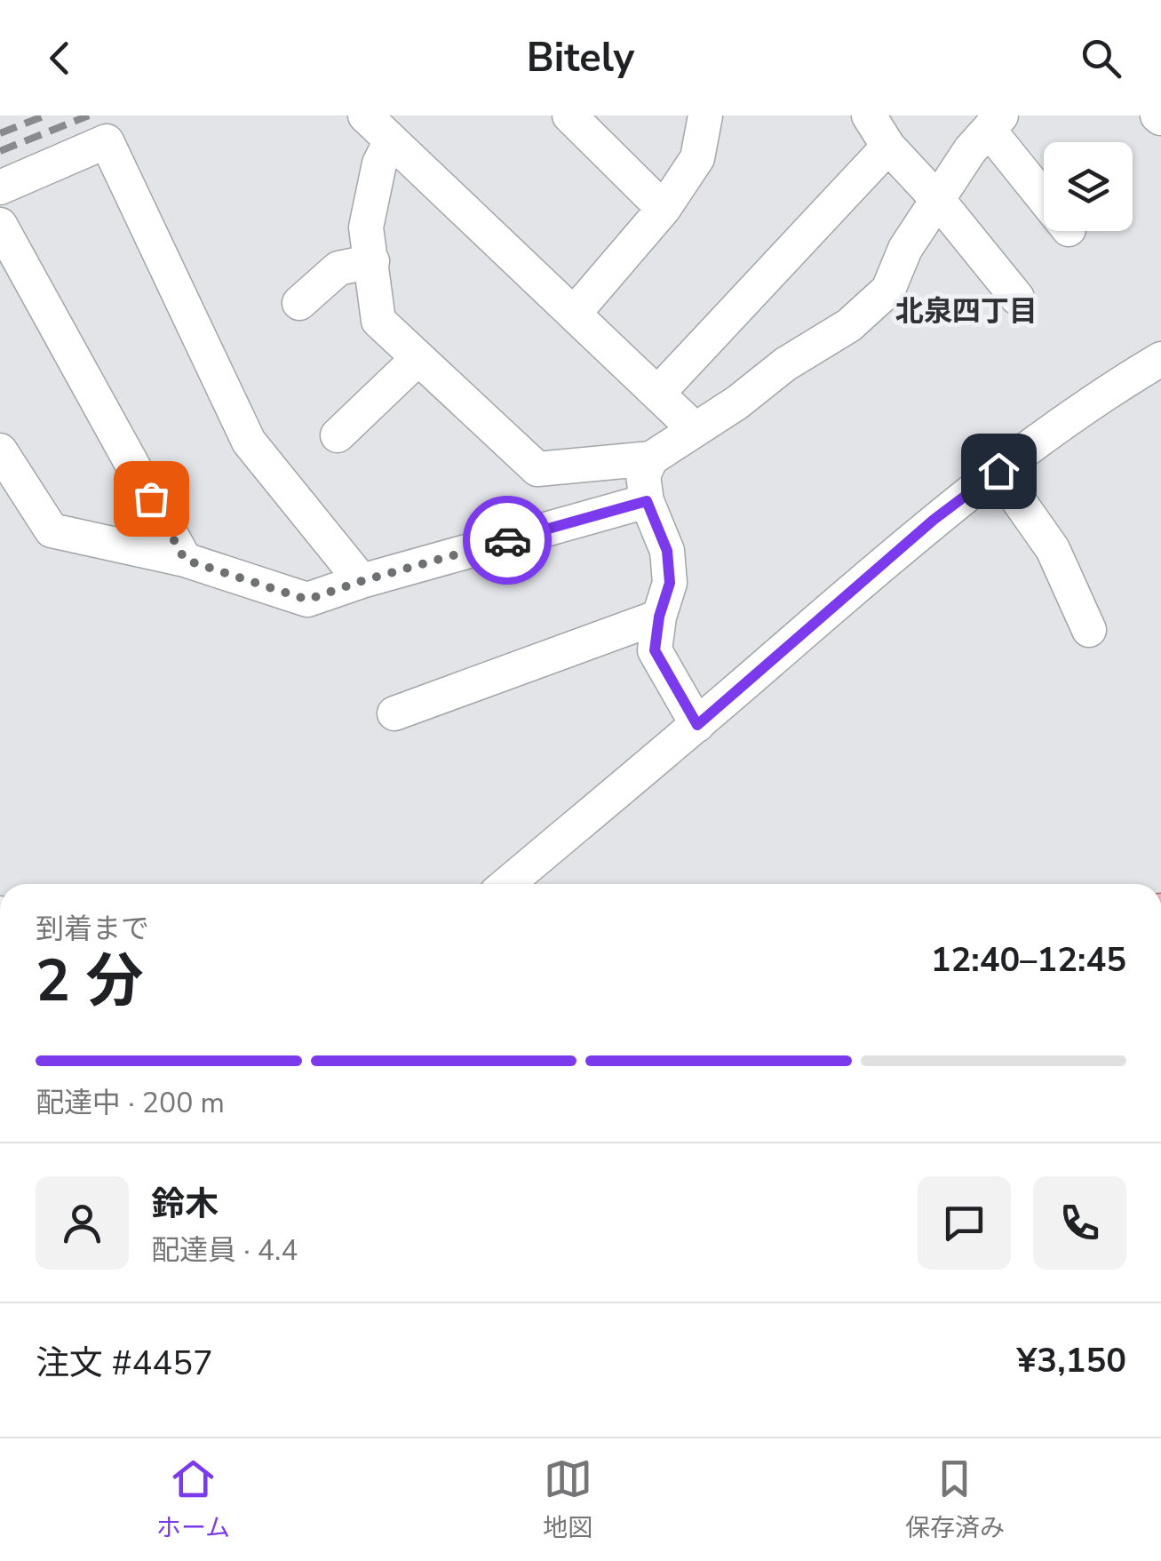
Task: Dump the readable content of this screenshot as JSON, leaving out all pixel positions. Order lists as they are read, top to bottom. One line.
{"districts":["北泉四丁目"],"page":{"header":"Bitely","heading":["2 分","到着まで","12:40–12:45"],"panel":["鈴木","配達員 · 4.4","注文 #4457","¥3,150"],"bar":"配達中 · 200 m","tabs":["ホーム","地図","保存済み"]}}
